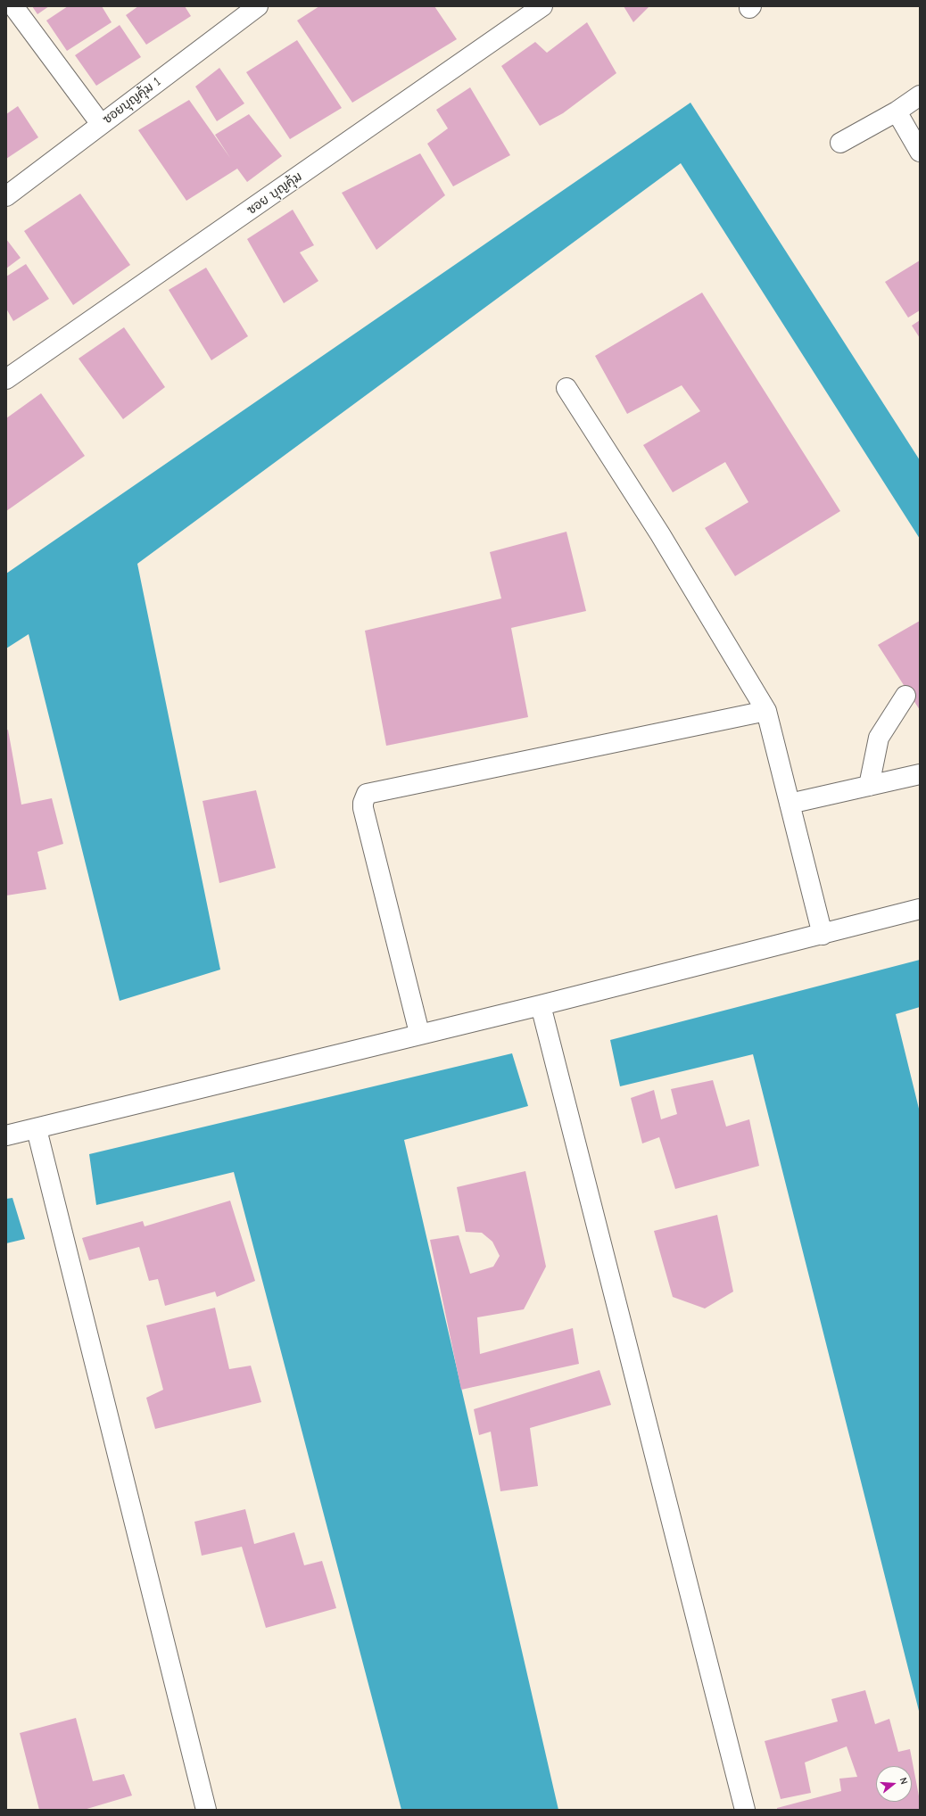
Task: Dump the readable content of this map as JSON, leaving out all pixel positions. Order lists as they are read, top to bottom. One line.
{"streets":{"street":["ซอยบุญคุ้ม 1","ซอย บุญคุ้ม"]},"north":"right"}
